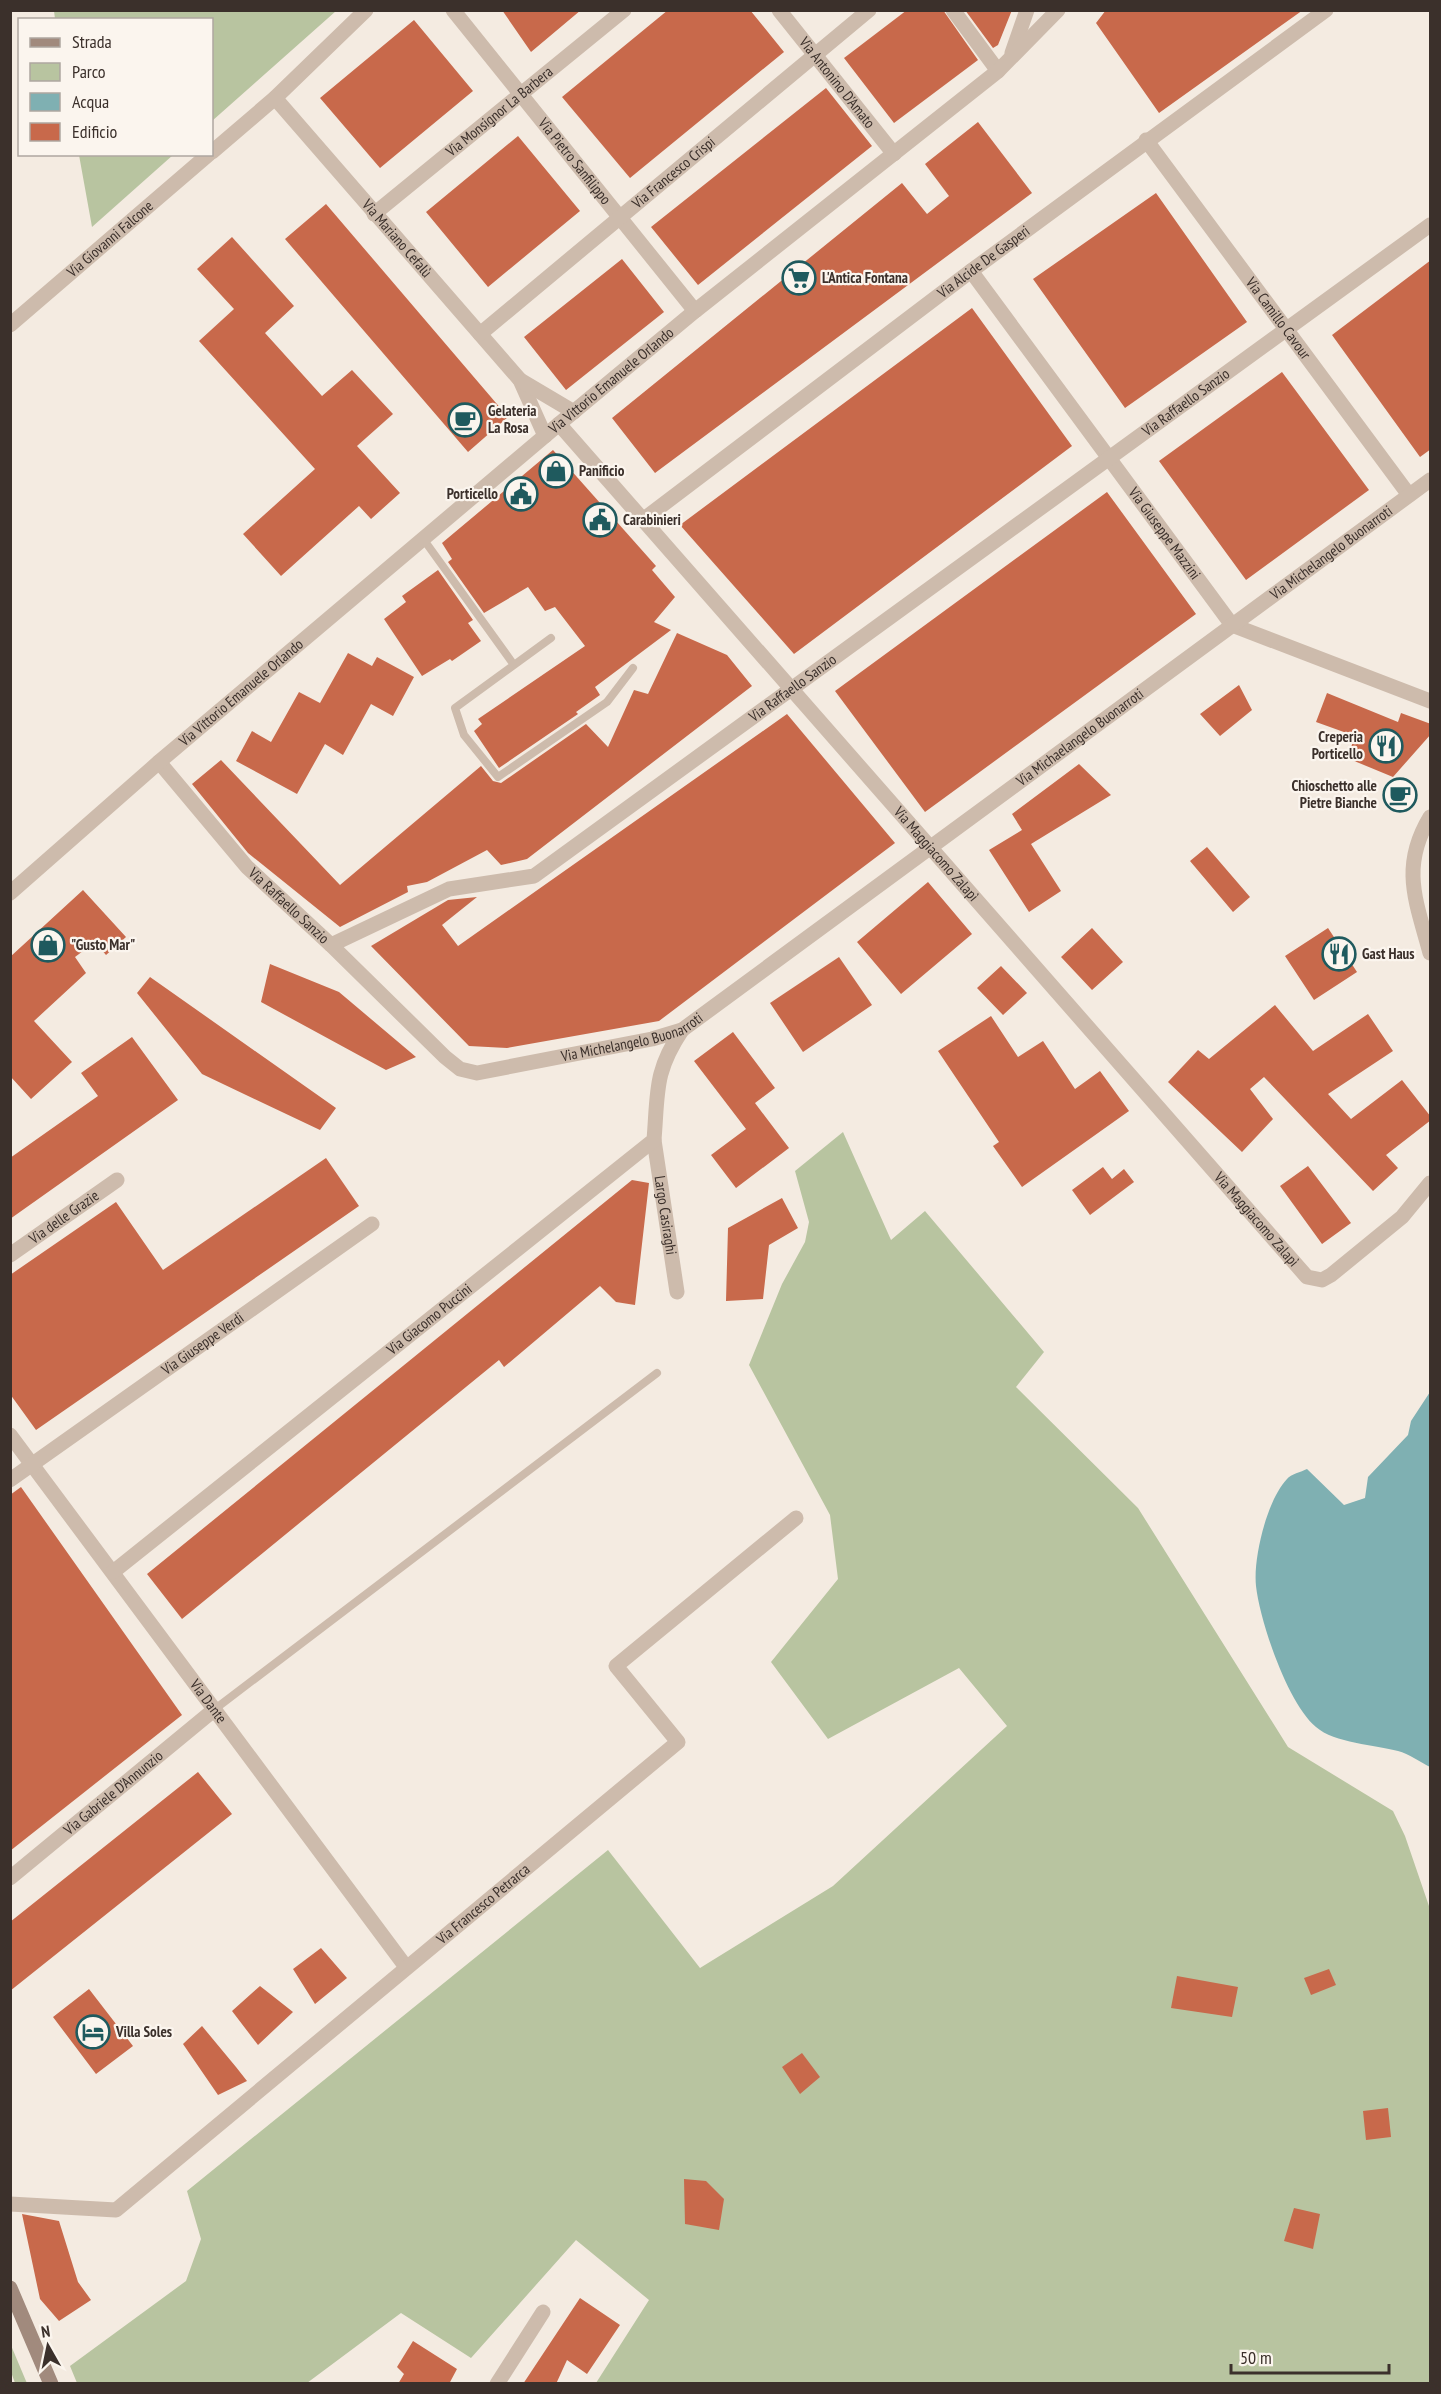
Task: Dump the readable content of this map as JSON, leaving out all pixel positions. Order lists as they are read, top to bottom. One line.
{"streets":{"street":["Via Antonino D'Amato","Via Monsignor La Barbera","Via Pietro Sanfilippo","Via Francesco Crispi","Via Mariano Cefalù","Via Giovanni Falcone","Via Alcide De Gasperi","Via Camillo Cavour","Via Vittorio Emanuele Orlando","Via Raffaello Sanzio","Via Giuseppe Mazzini","Via Michelangelo Buonarroti","Via Michaelangelo Buonarroti","Via Maggiacomo Zalapì","Largo Casiraghi","Via delle Grazie","Via Giacomo Puccini","Via Giuseppe Verdi","Via Dante","Via Gabriele D'Annunzio","Via Francesco Petrarca"]},"crossings":[["Via Antonino D'Amato","Via Francesco Crispi"],["Via Antonino D'Amato","Via Vittorio Emanuele Orlando"],["Via Monsignor La Barbera","Via Pietro Sanfilippo"],["Via Monsignor La Barbera","Via Mariano Cefalù"],["Via Pietro Sanfilippo","Via Francesco Crispi"],["Via Pietro Sanfilippo","Via Vittorio Emanuele Orlando"],["Via Francesco Crispi","Via Mariano Cefalù"],["Via Mariano Cefalù","Via Giovanni Falcone"],["Via Mariano Cefalù","Via Vittorio Emanuele Orlando"],["Via Alcide De Gasperi","Via Camillo Cavour"],["Via Alcide De Gasperi","Via Giuseppe Mazzini"],["Via Alcide De Gasperi","Via Maggiacomo Zalapì"],["Via Camillo Cavour","Via Raffaello Sanzio"],["Via Camillo Cavour","Via Michelangelo Buonarroti"],["Via Vittorio Emanuele Orlando","Via Raffaello Sanzio"],["Via Vittorio Emanuele Orlando","Via Maggiacomo Zalapì"],["Via Raffaello Sanzio","Via Giuseppe Mazzini"],["Via Raffaello Sanzio","Via Michelangelo Buonarroti"],["Via Raffaello Sanzio","Via Maggiacomo Zalapì"],["Via Giuseppe Mazzini","Via Michelangelo Buonarroti"],["Via Giuseppe Mazzini","Via Michaelangelo Buonarroti"],["Via Michelangelo Buonarroti","Via Michaelangelo Buonarroti"],["Via Michelangelo Buonarroti","Via Maggiacomo Zalapì"],["Via Michaelangelo Buonarroti","Via Maggiacomo Zalapì"],["Largo Casiraghi","Via Giacomo Puccini"],["Via Giacomo Puccini","Via Dante"],["Via Giuseppe Verdi","Via Dante"],["Via Dante","Via Gabriele D'Annunzio"],["Via Dante","Via Francesco Petrarca"]],"places":{"supermarket":["L'Antica Fontana"],"cafe":["Gelateria La Rosa","Chioschetto alle Pietre Bianche"],"shop":["Panificio","\"Gusto Mar\""],"public building":["Porticello","Carabinieri"],"restaurant":["Creperia Porticello","Gast Haus"],"hotel":["Villa Soles"]},"legend":["Strada","Parco","Acqua","Edificio"],"scale_bar":"50 m","north":"top"}
